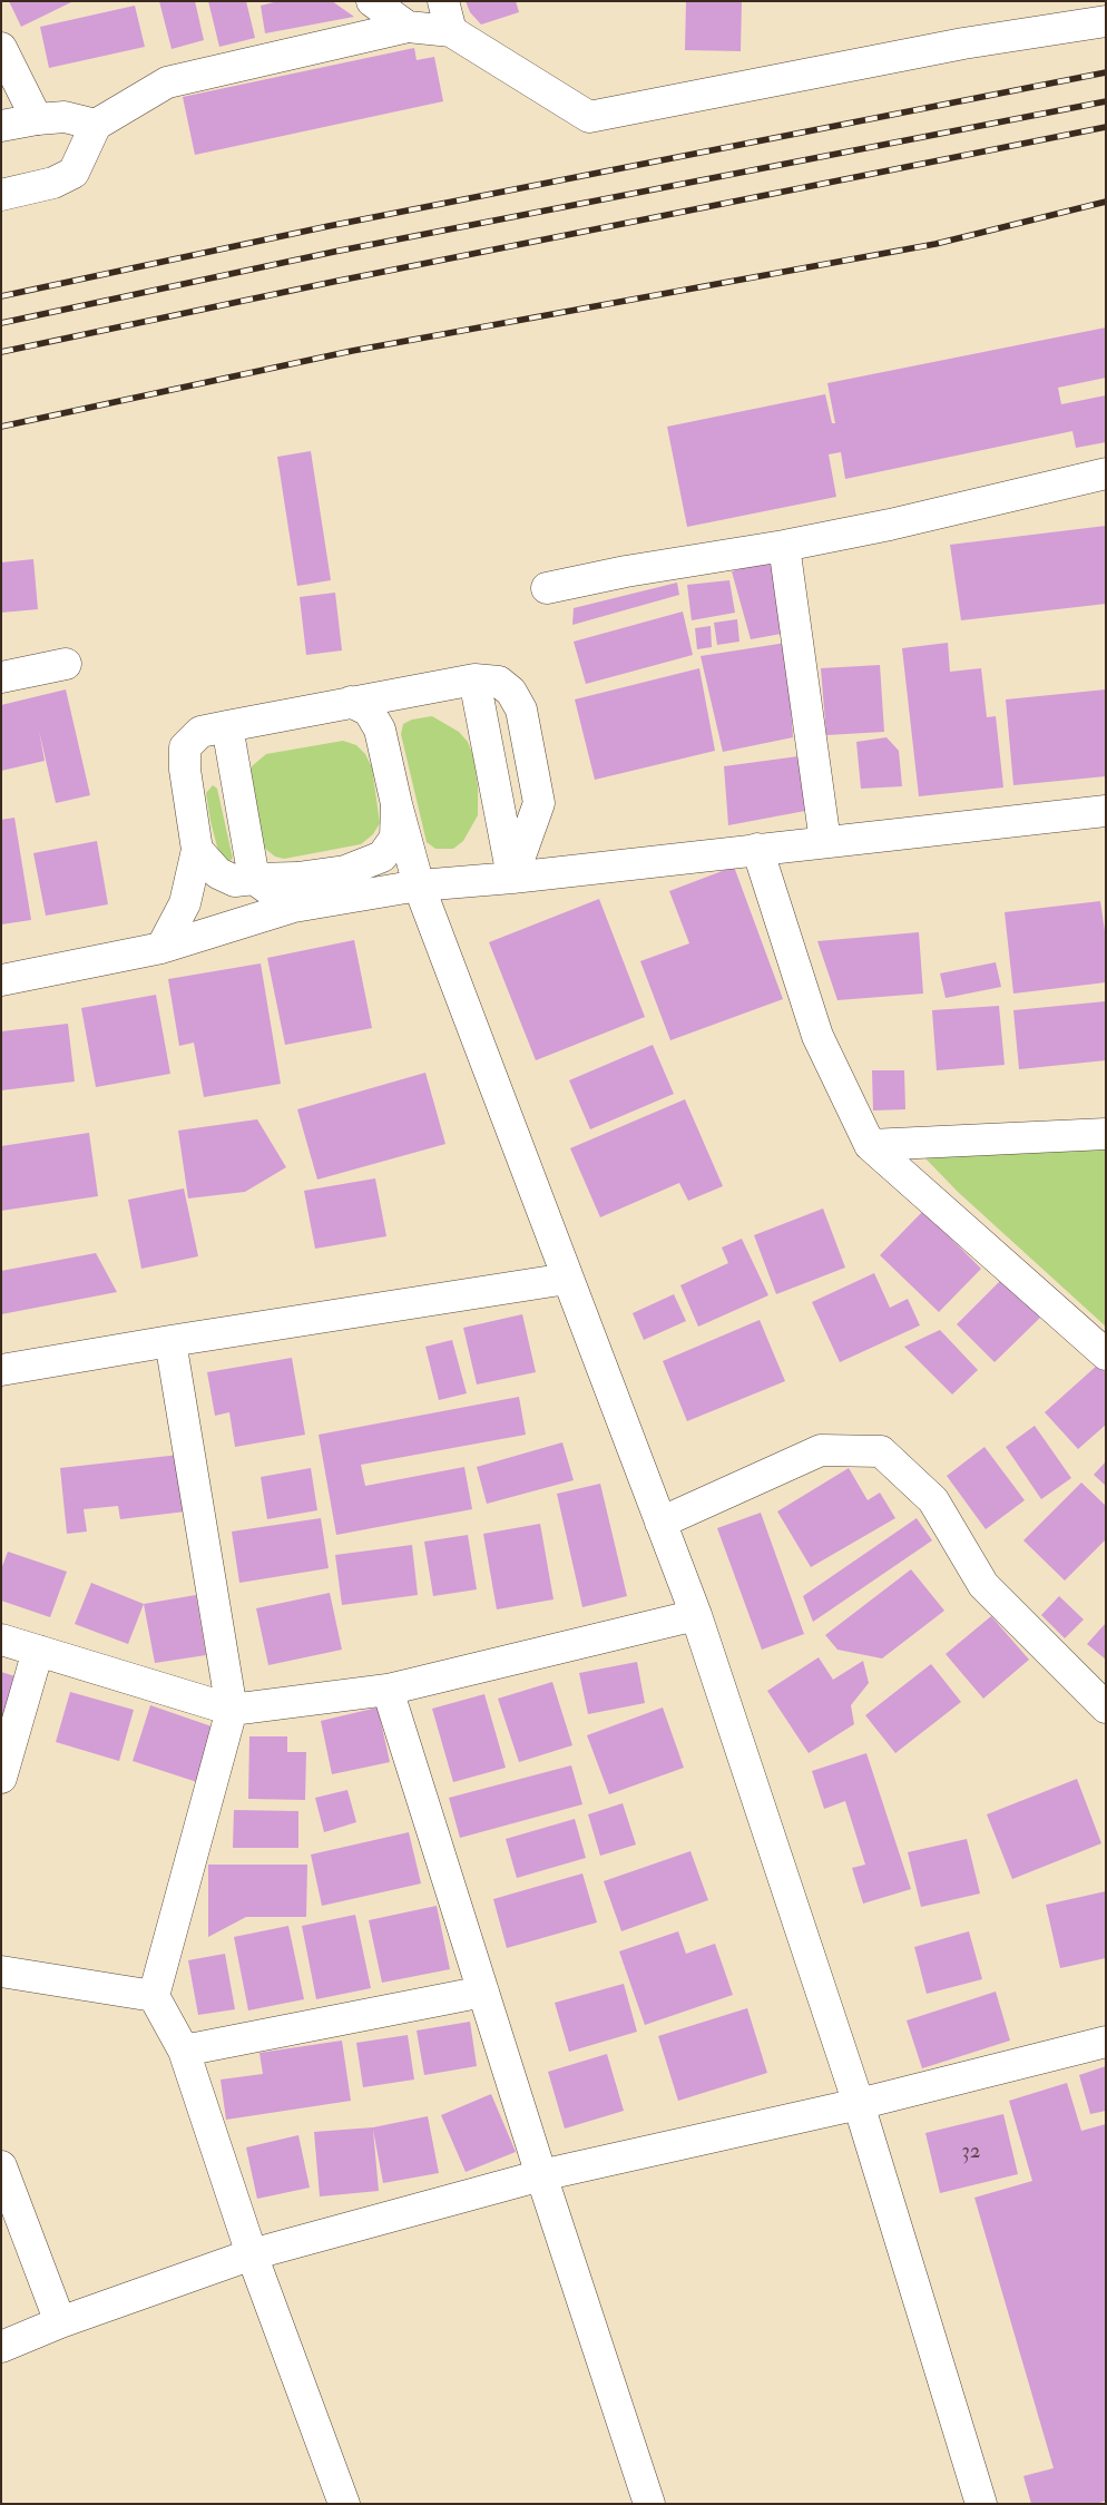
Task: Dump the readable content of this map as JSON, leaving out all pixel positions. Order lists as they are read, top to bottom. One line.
{"house_numbers":["32"]}
